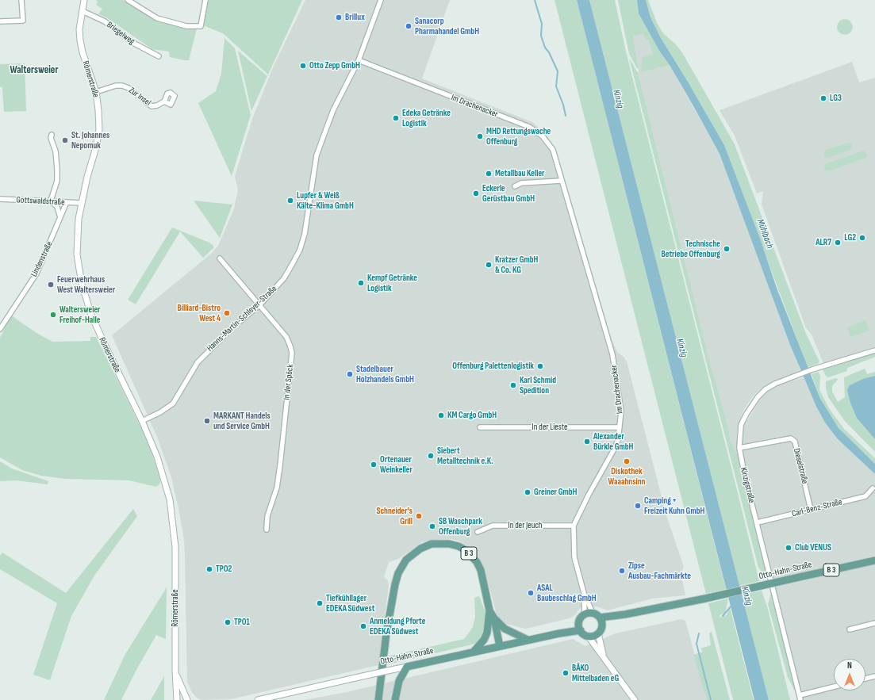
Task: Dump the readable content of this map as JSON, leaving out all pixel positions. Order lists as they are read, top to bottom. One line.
{"streets":{"main road":["B 3","Otto-Hahn-Straße"],"street":["Briegelweg","Römerstraße","Zur Insel","Im Drachenacker","Gottswaldstraße","Lindenstraße","Hanns-Martin-Schleyer-Straße","In der Spöck","In der Lieste","Dieselstraße","Kinzigstraße","Carl-Benz-Straße","In der Jeuch"]},"crossings":[["Briegelweg","Römerstraße"],["Römerstraße","Zur Insel"],["Römerstraße","Gottswaldstraße"],["Römerstraße","Hanns-Martin-Schleyer-Straße"],["Im Drachenacker","Hanns-Martin-Schleyer-Straße"],["Im Drachenacker","In der Lieste"],["Im Drachenacker","In der Jeuch"],["Im Drachenacker","Otto-Hahn-Straße"],["Gottswaldstraße","Lindenstraße"],["Hanns-Martin-Schleyer-Straße","In der Spöck"],["Dieselstraße","Kinzigstraße"],["Dieselstraße","Carl-Benz-Straße"],["Kinzigstraße","Carl-Benz-Straße"],["B 3","Otto-Hahn-Straße"]],"districts":["Waltersweier"],"water":["Kinzig","Mühlbach"],"places":["Brillux","Sanacorp Pharmahandel GmbH","Otto Zepp GmbH","LG3","Edeka Getränke Logistik","MHD Rettungswache Offenburg","St. Johannes Nepomuk","Metallbau Keller","Eckerle Gerüstbau GmbH","Lupfer & Weiß Kälte-Klima GmbH","LG2","ALR7","Technische Betriebe Offenburg","Kratzer GmbH & Co. KG","Kempf Getränke Logistik","Feuerwehrhaus West Waltersweier","Billiard-Bistro West 4","Waltersweier Freihof-Halle","Offenburg Palettenlogistik","Stadelbauer Holzhandels GmbH","Karl Schmid Spedition","KM Cargo GmbH","MARKANT Handels und Service GmbH","Alexander Bürkle GmbH","Siebert Metalltechnik e.K.","Diskothek Waaahnsinn","Ortenauer Weinkeller","Greiner GmbH","Camping + Freizeit Kuhn GmbH","Schneider's Grill","SB Waschpark Offenburg","Club VENUS","TPO2","Zipse Ausbau-Fachmärkte","ASAL Baubeschlag GmbH","Tiefkühllager EDEKA Südwest","TPO1","Anmeldung Pforte EDEKA Südwest","BÄKO Mittelbaden eG"],"north":"top"}
